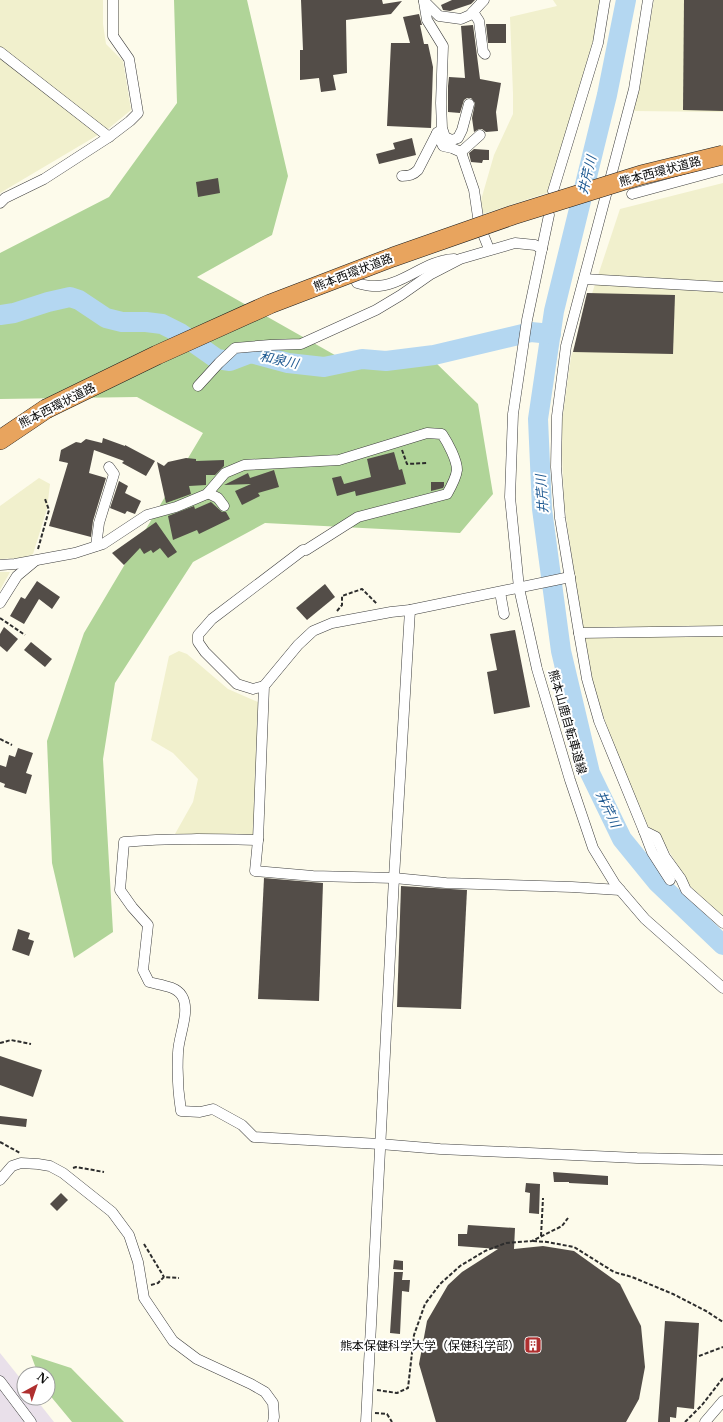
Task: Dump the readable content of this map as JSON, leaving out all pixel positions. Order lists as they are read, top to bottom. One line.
{"streets":{"highway":["熊本西環状道路"]},"water":["井芹川","和泉川"],"places":{"building":["熊本保健科学大学（保健科学部）"]},"north":"top right"}
